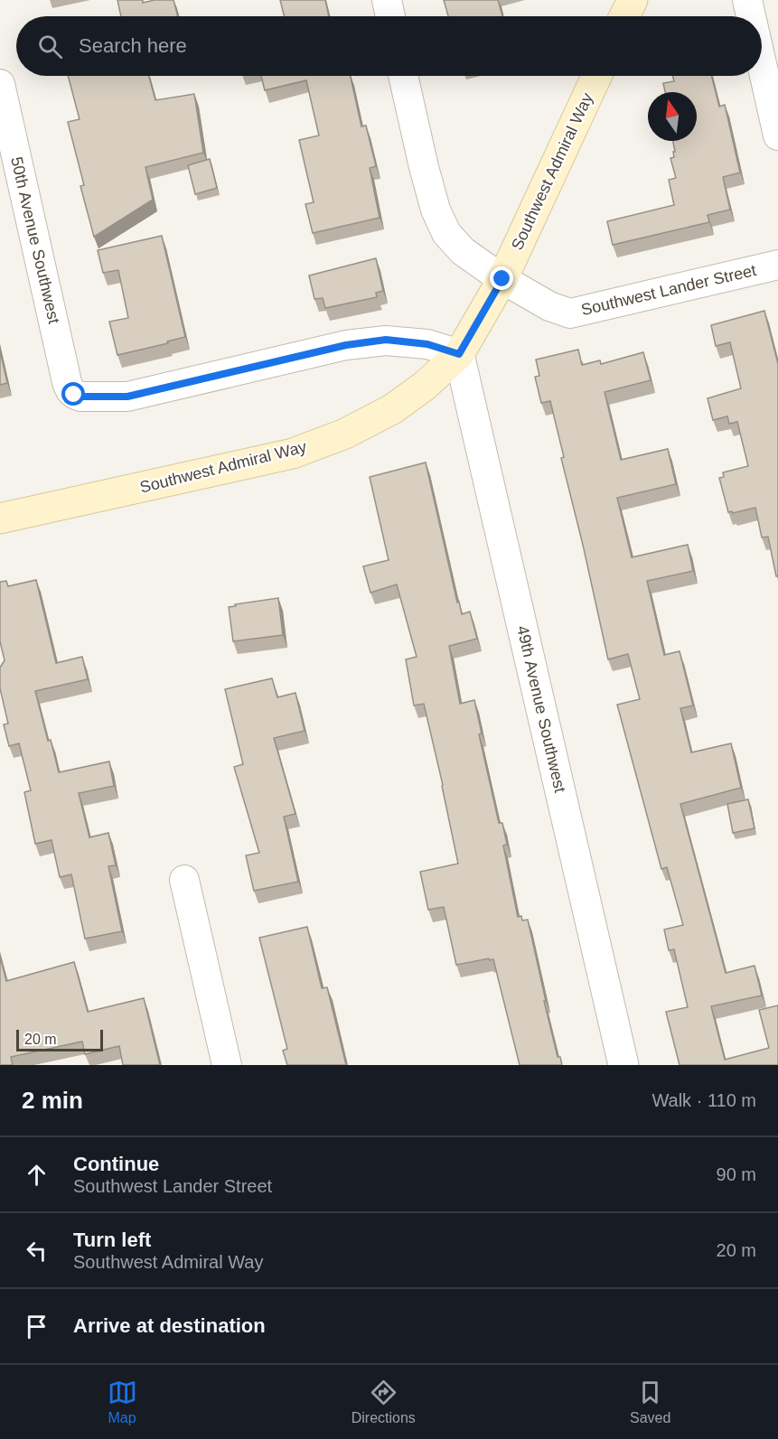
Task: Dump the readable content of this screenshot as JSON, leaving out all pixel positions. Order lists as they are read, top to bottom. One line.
{"streets":{"main road":["Southwest Admiral Way"],"street":["50th Avenue Southwest","Southwest Lander Street","49th Avenue Southwest"]},"crossings":[["Southwest Admiral Way","50th Avenue Southwest"],["Southwest Admiral Way","Southwest Lander Street"],["Southwest Admiral Way","49th Avenue Southwest"],["50th Avenue Southwest","49th Avenue Southwest"]],"scale_bar":"20 m","north":"top","page":{"search":"Search here","scale":"20 m","heading":["2 min","Walk · 110 m"],"list":[["Continue","Southwest Lander Street","90 m"],["Turn left","Southwest Admiral Way","20 m"],"Arrive at destination"],"nav":["Map","Directions","Saved"]}}
